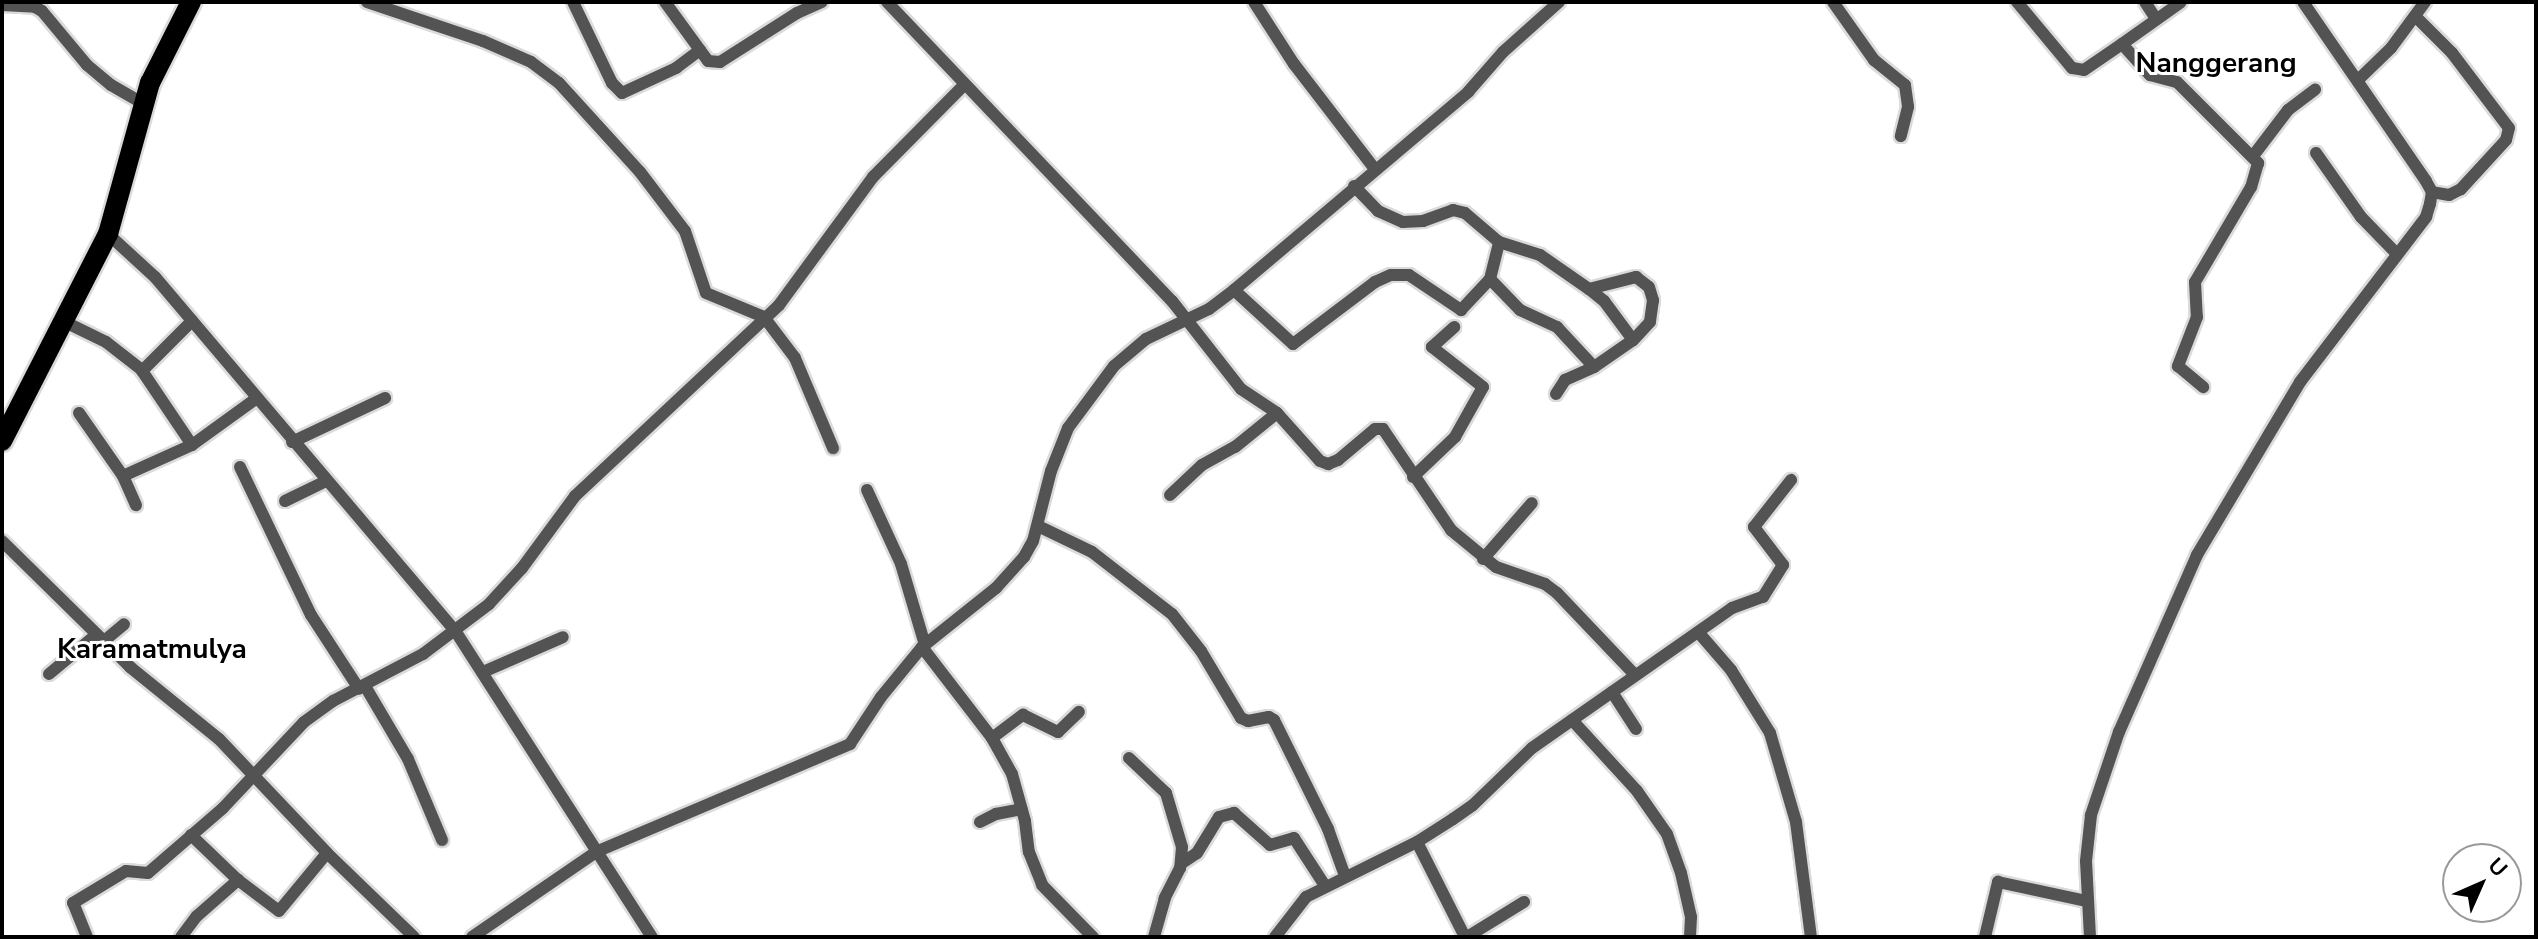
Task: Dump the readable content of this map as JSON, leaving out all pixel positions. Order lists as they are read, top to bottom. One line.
{"districts":["Nanggerang","Karamatmulya"],"north":"top right"}
